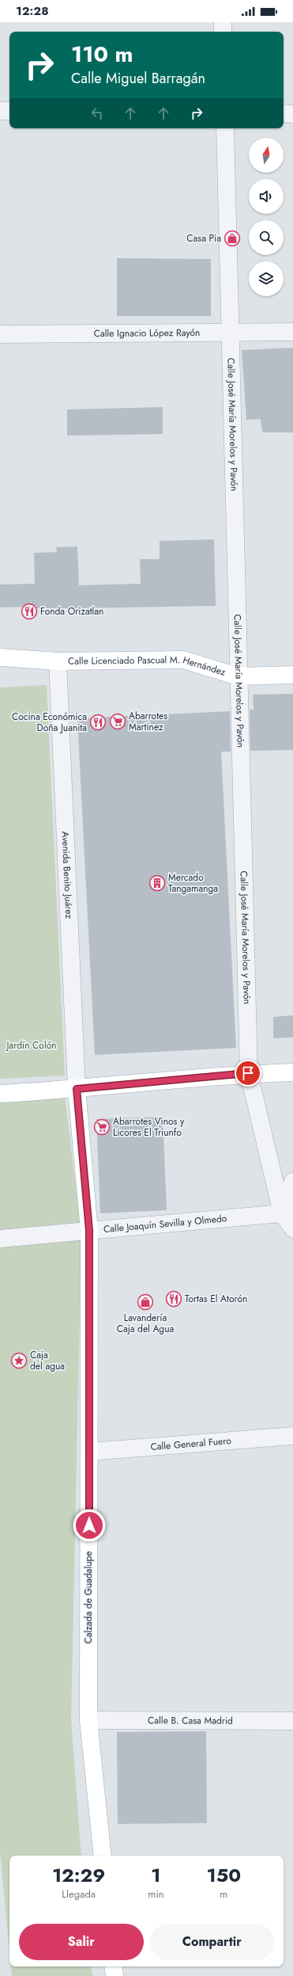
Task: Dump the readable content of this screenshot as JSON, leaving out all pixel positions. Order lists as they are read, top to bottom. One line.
{"streets":{"main road":["Calle Licenciado Pascual M. Hernández","Calzada de Guadalupe"],"street":["Calle Ignacio López Rayón","Calle José María Morelos y Pavón","Avenida Benito Juárez","Calle Joaquín Sevilla y Olmedo","Calle General Fuero","Calle B. Casa Madrid"]},"crossings":[["Calle Ignacio López Rayón","Calle José María Morelos y Pavón"],["Calle José María Morelos y Pavón","Calle Licenciado Pascual M. Hernández"],["Calle José María Morelos y Pavón","Calle Joaquín Sevilla y Olmedo"],["Calle Licenciado Pascual M. Hernández","Avenida Benito Juárez"],["Avenida Benito Juárez","Calzada de Guadalupe"],["Calle Joaquín Sevilla y Olmedo","Calzada de Guadalupe"],["Calle General Fuero","Calzada de Guadalupe"],["Calzada de Guadalupe","Calle B. Casa Madrid"]],"parks":["Jardín Colón"],"places":{"shop":["Casa Pia","Lavandería Caja del Agua"],"restaurant":["Fonda Orizatlan","Cocina Económica Doña Juanita","Tortas El Atorón"],"supermarket":["Abarrotes Martínez","Abarrotes Vinos y Licores El Triunfo"],"building":["Mercado Tangamanga"],"place":["Caja del agua"]},"north":"top","page":{"status":"12:28","turn":["110 m","Calle Miguel Barragán"],"eta":["12:29","Llegada","1","min","150","m"],"buttons":["Salir","Compartir"]}}
